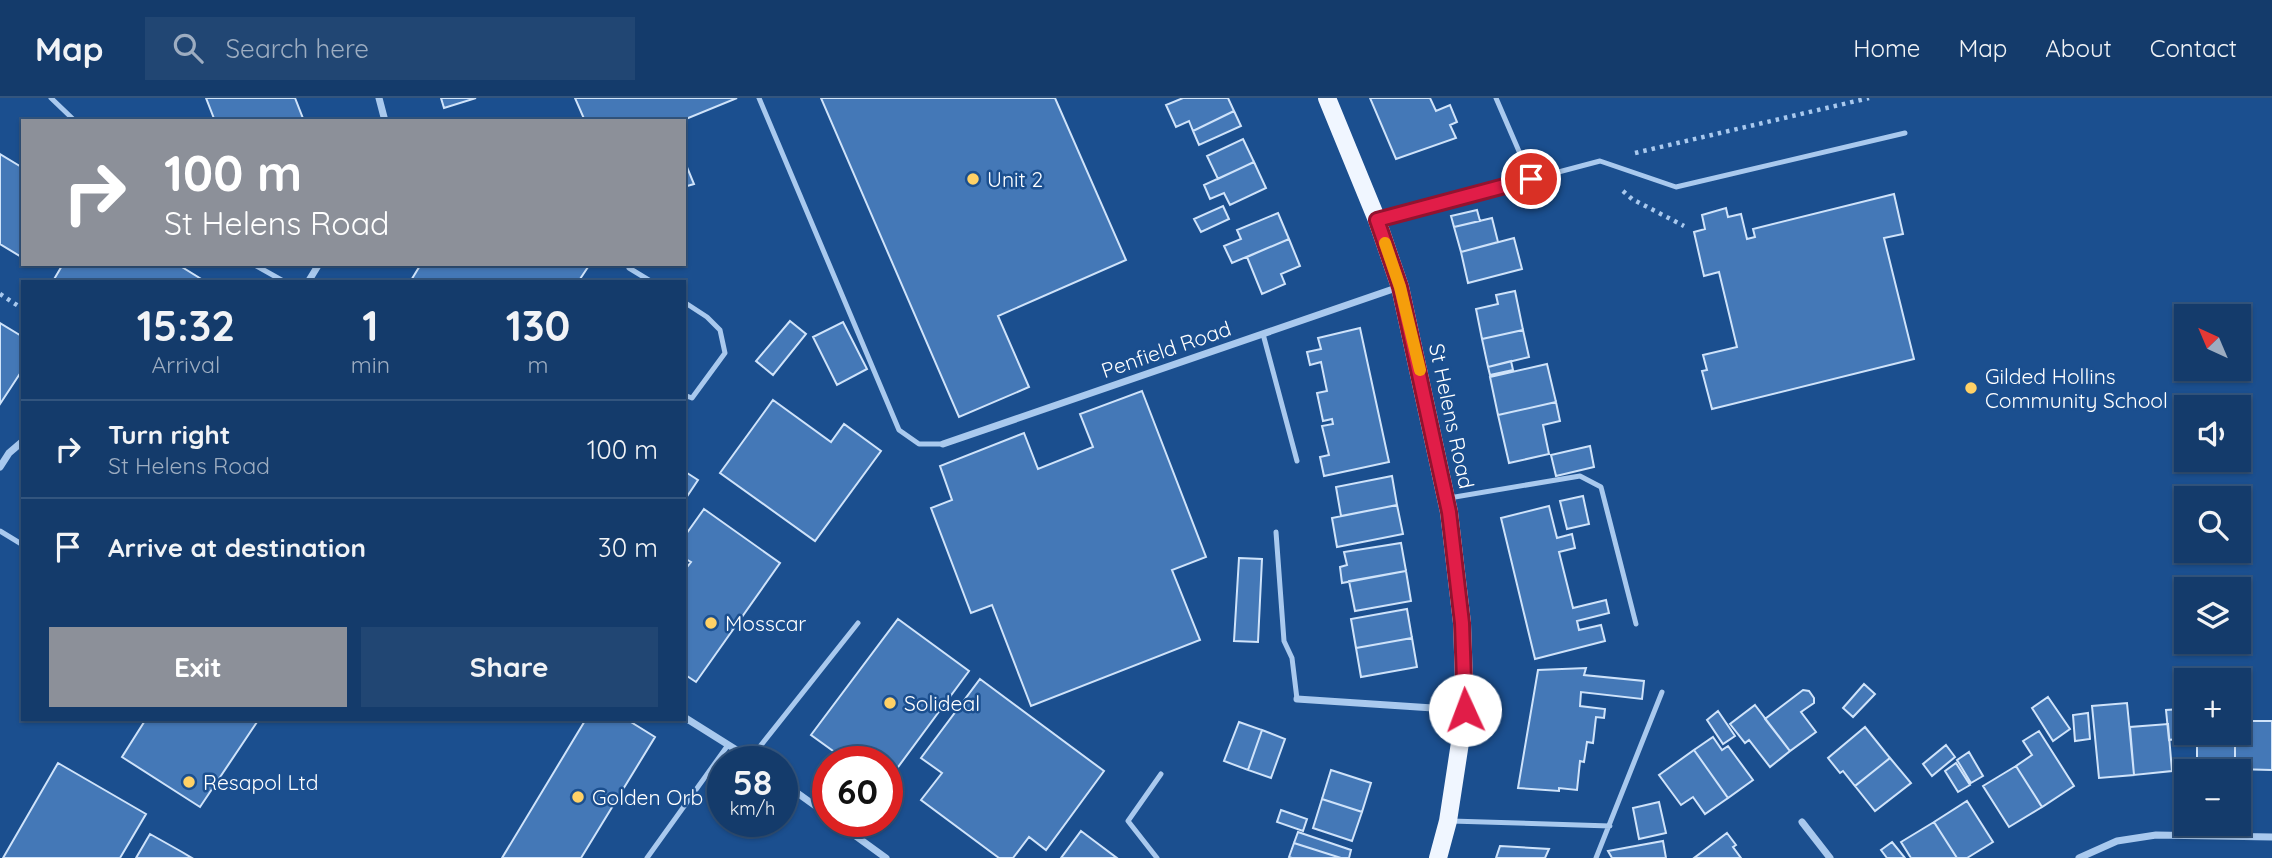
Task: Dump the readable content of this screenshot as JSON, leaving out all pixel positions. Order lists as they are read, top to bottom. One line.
{"streets":{"main road":["St Helens Road"],"street":["Penfield Road"]},"crossings":[["Penfield Road","St Helens Road"]],"places":["Unit 2","Gilded Hollins Community School","Mosscar","Solideal","Resapol Ltd","Golden Orb"],"north":"top left","page":{"header":"Map","search":"Search here","nav":["Home","Map","About","Contact"],"turn":["100 m","St Helens Road"],"eta":["15:32","Arrival","1","min","130","m"],"map_buttons":["+","−"],"list":[{"name":"Turn right","note":"St Helens Road","value":"100 m"},{"name":"Arrive at destination","value":"30 m"}],"buttons":["Exit","Share"],"speed":"58 km/h","limit":"60"}}
